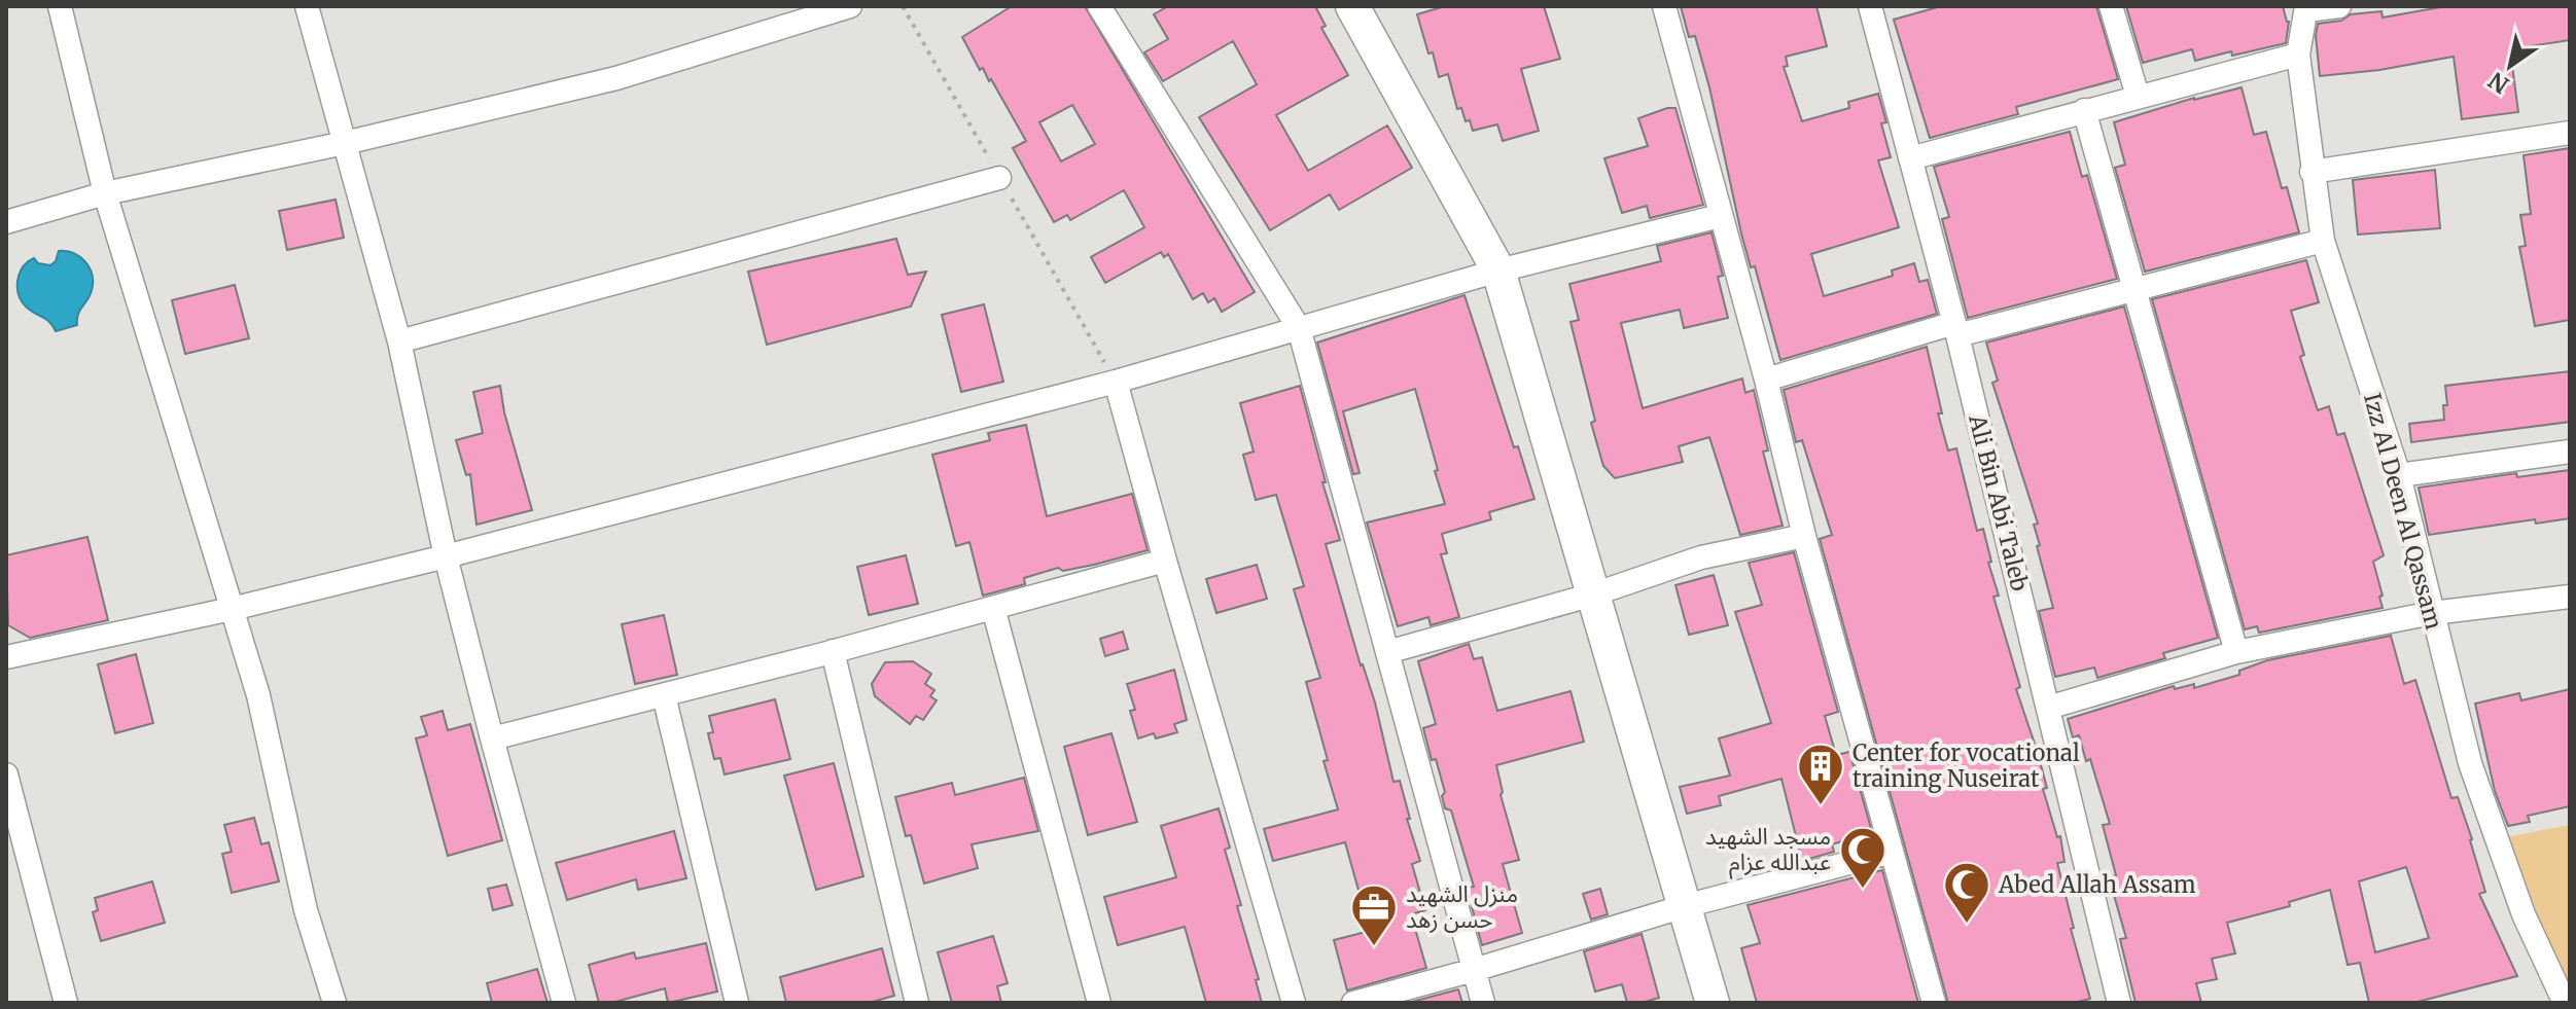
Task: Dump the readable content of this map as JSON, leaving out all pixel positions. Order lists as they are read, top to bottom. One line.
{"streets":{"street":["Ali Bin Abi Taleb","Izz Al Deen Al Qassam"]},"places":{"building":["Center for vocational training Nuseirat"],"mosque":["مسجد الشهيد عبدالله عزام","Abed Allah Assam"],"office":["منزل الشهيد حسن زهد"]},"north":"bottom left"}
